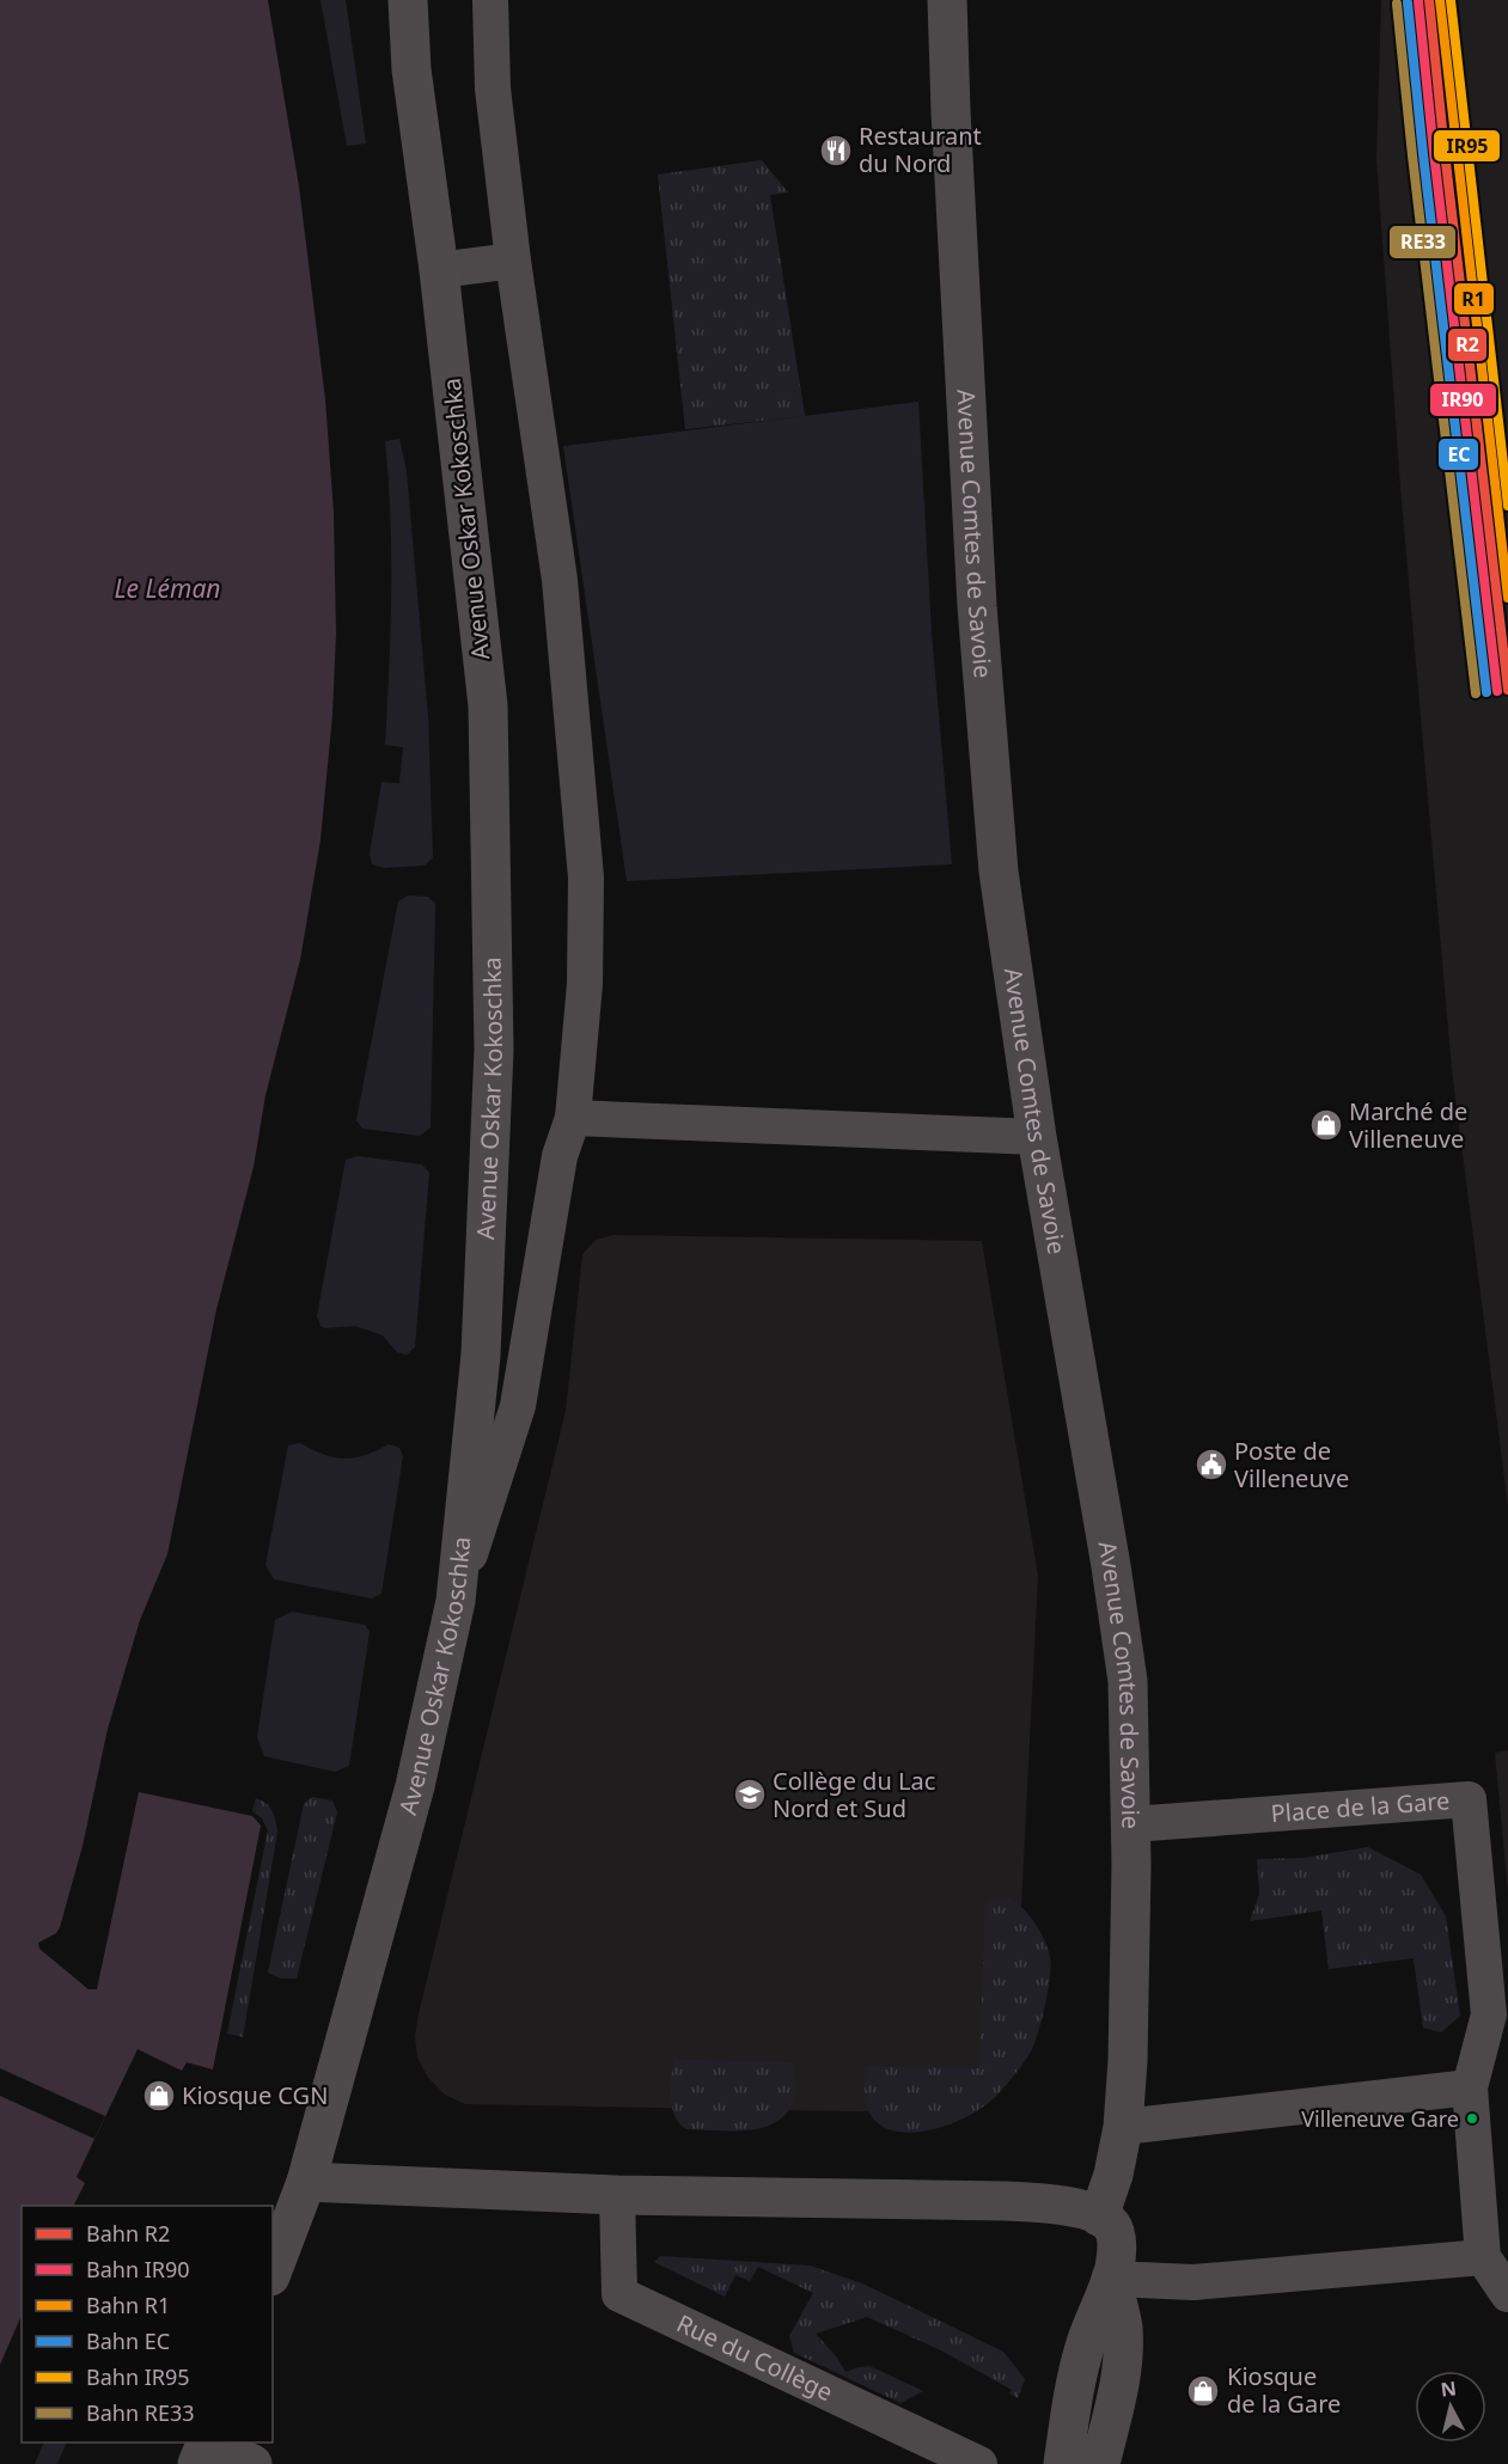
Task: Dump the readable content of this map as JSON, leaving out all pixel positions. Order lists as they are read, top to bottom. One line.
{"streets":{"main road":["Avenue Oskar Kokoschka"],"street":["Avenue Comtes de Savoie"],"lane":["Place de la Gare","Rue du Collège"]},"crossings":[["Avenue Comtes de Savoie","Place de la Gare"]],"water":["Le Léman"],"places":{"restaurant":["Restaurant du Nord"],"shop":["Marché de Villeneuve","Kiosque CGN","Kiosque de la Gare"],"public building":["Poste de Villeneuve"],"school or university":["Collège du Lac Nord et Sud"],"other":["Villeneuve Gare"]},"lines":["rail line R2","rail line R1","rail line IR95","rail line IR90","rail line EC","rail line RE33"],"legend":["Bahn R2","Bahn IR90","Bahn R1","Bahn EC","Bahn IR95","Bahn RE33"],"north":"top"}
